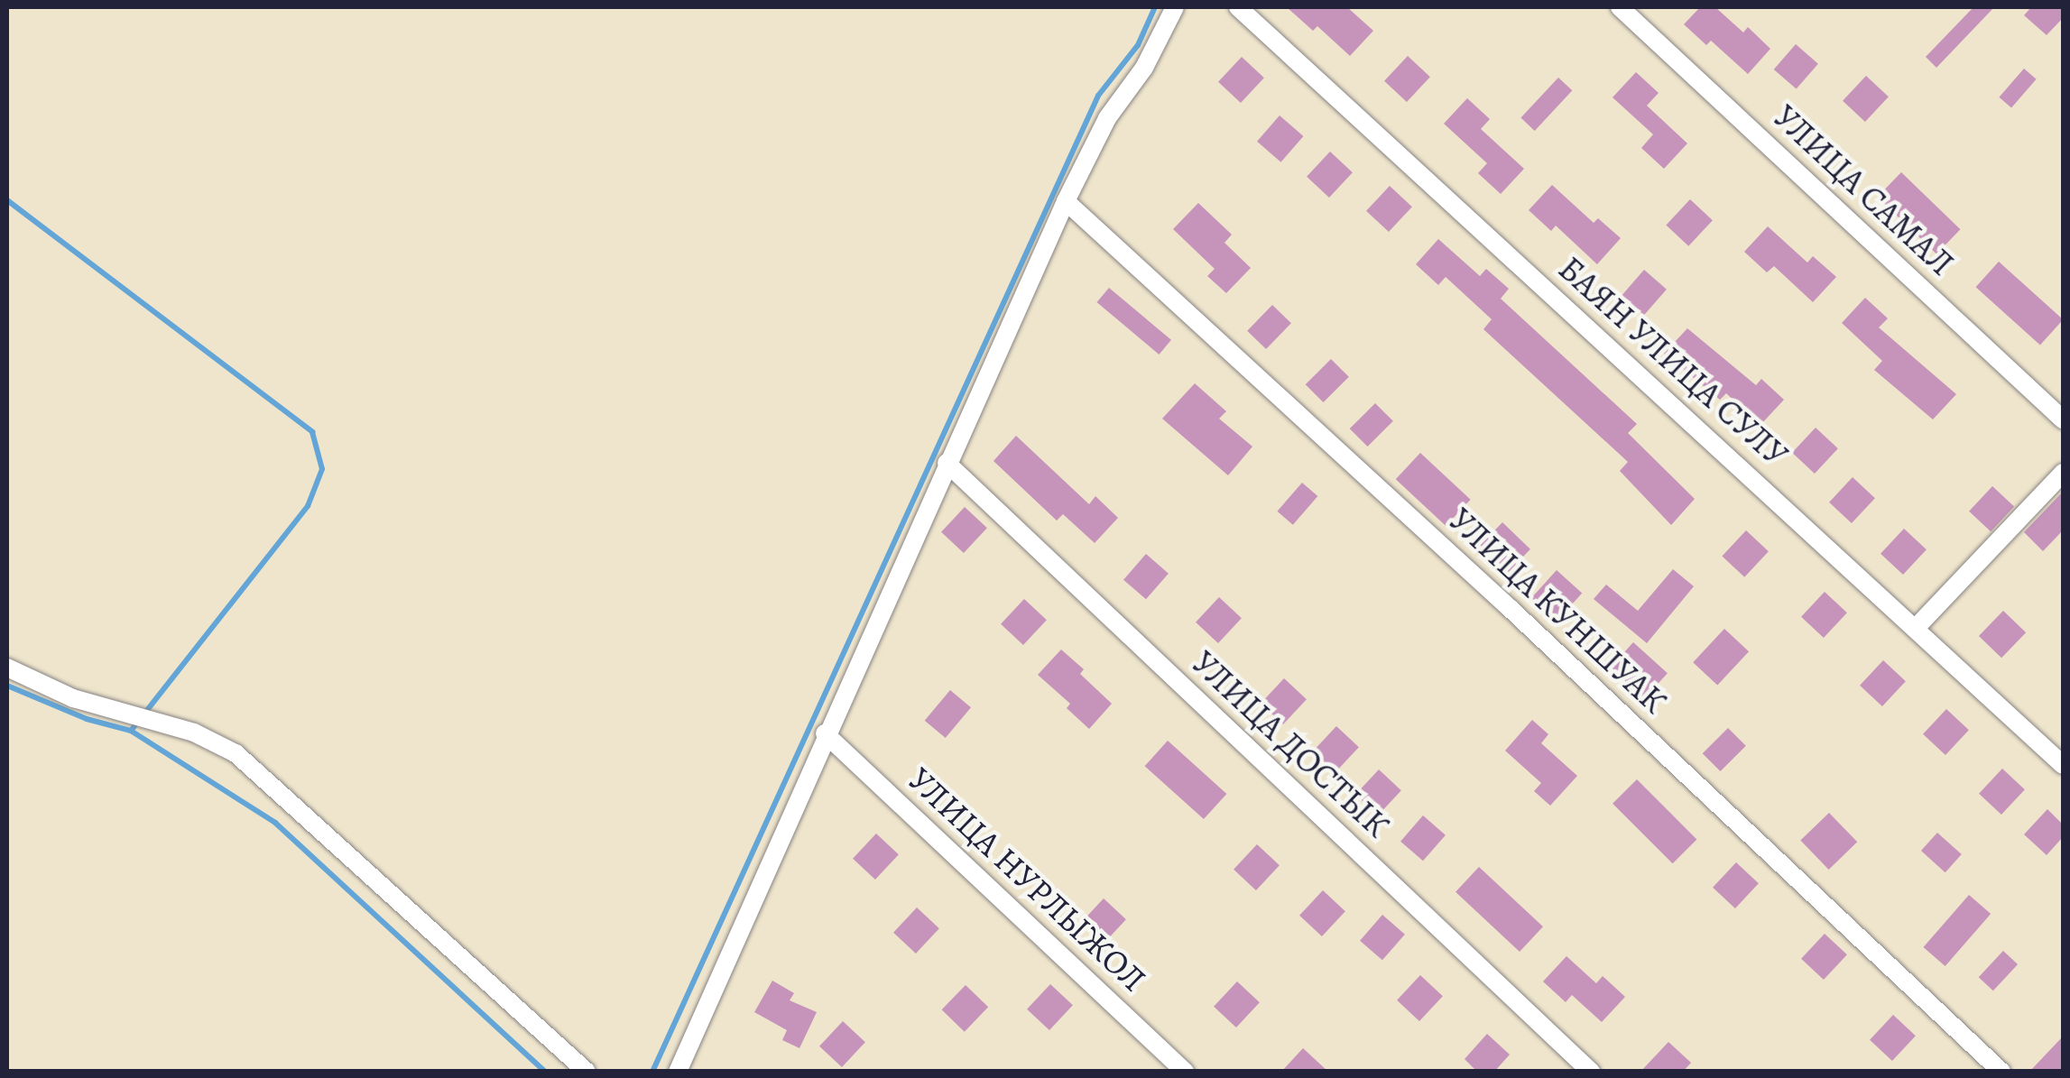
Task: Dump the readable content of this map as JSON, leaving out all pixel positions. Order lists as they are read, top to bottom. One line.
{"streets":{"street":["УЛИЦА САМАЛ","БАЯН УЛИЦА СУЛУ","УЛИЦА КУНШУАК","УЛИЦА ДОСТЫК","УЛИЦА НУРЛЫЖОЛ"]}}
